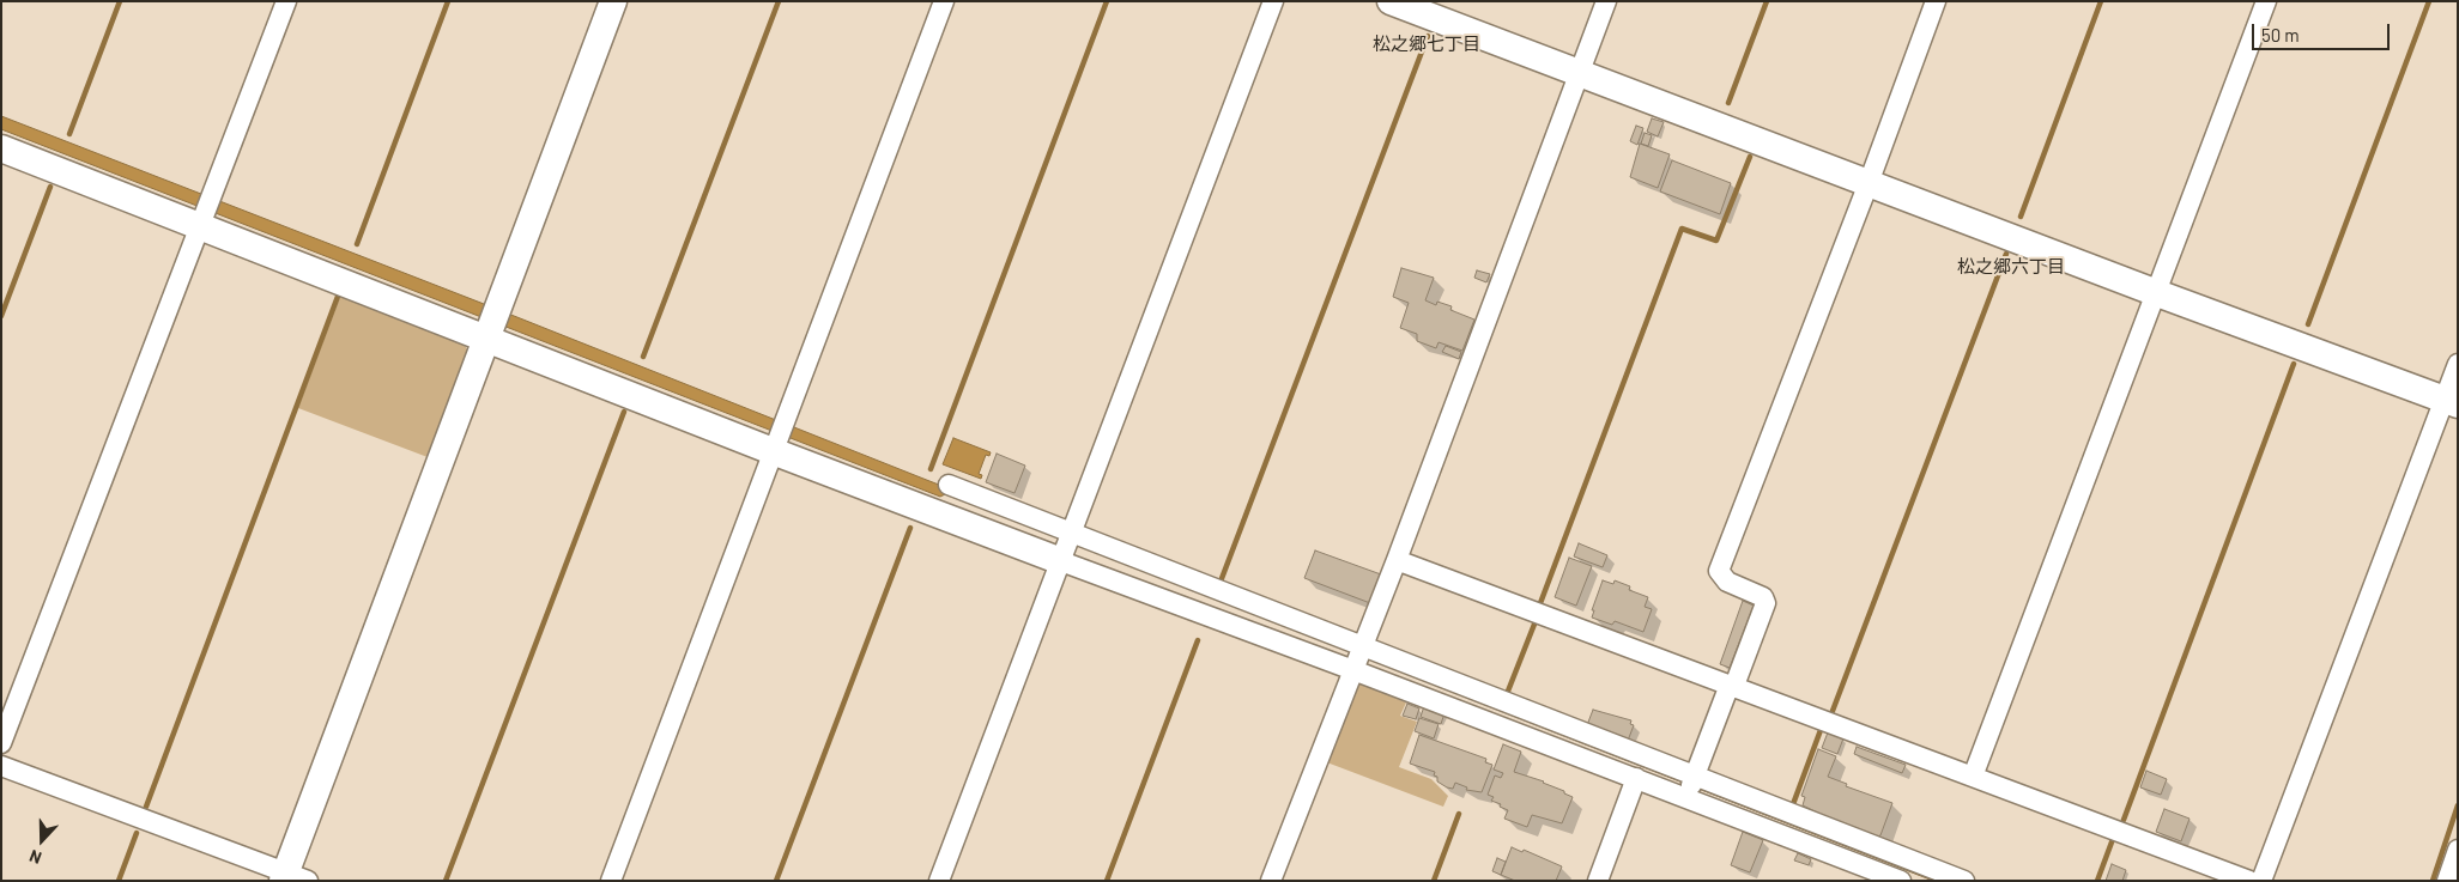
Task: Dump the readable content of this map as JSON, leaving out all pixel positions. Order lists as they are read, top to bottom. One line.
{"districts":["松之郷七丁目","松之郷六丁目"],"scale_bar":"50 m","north":"bottom"}
